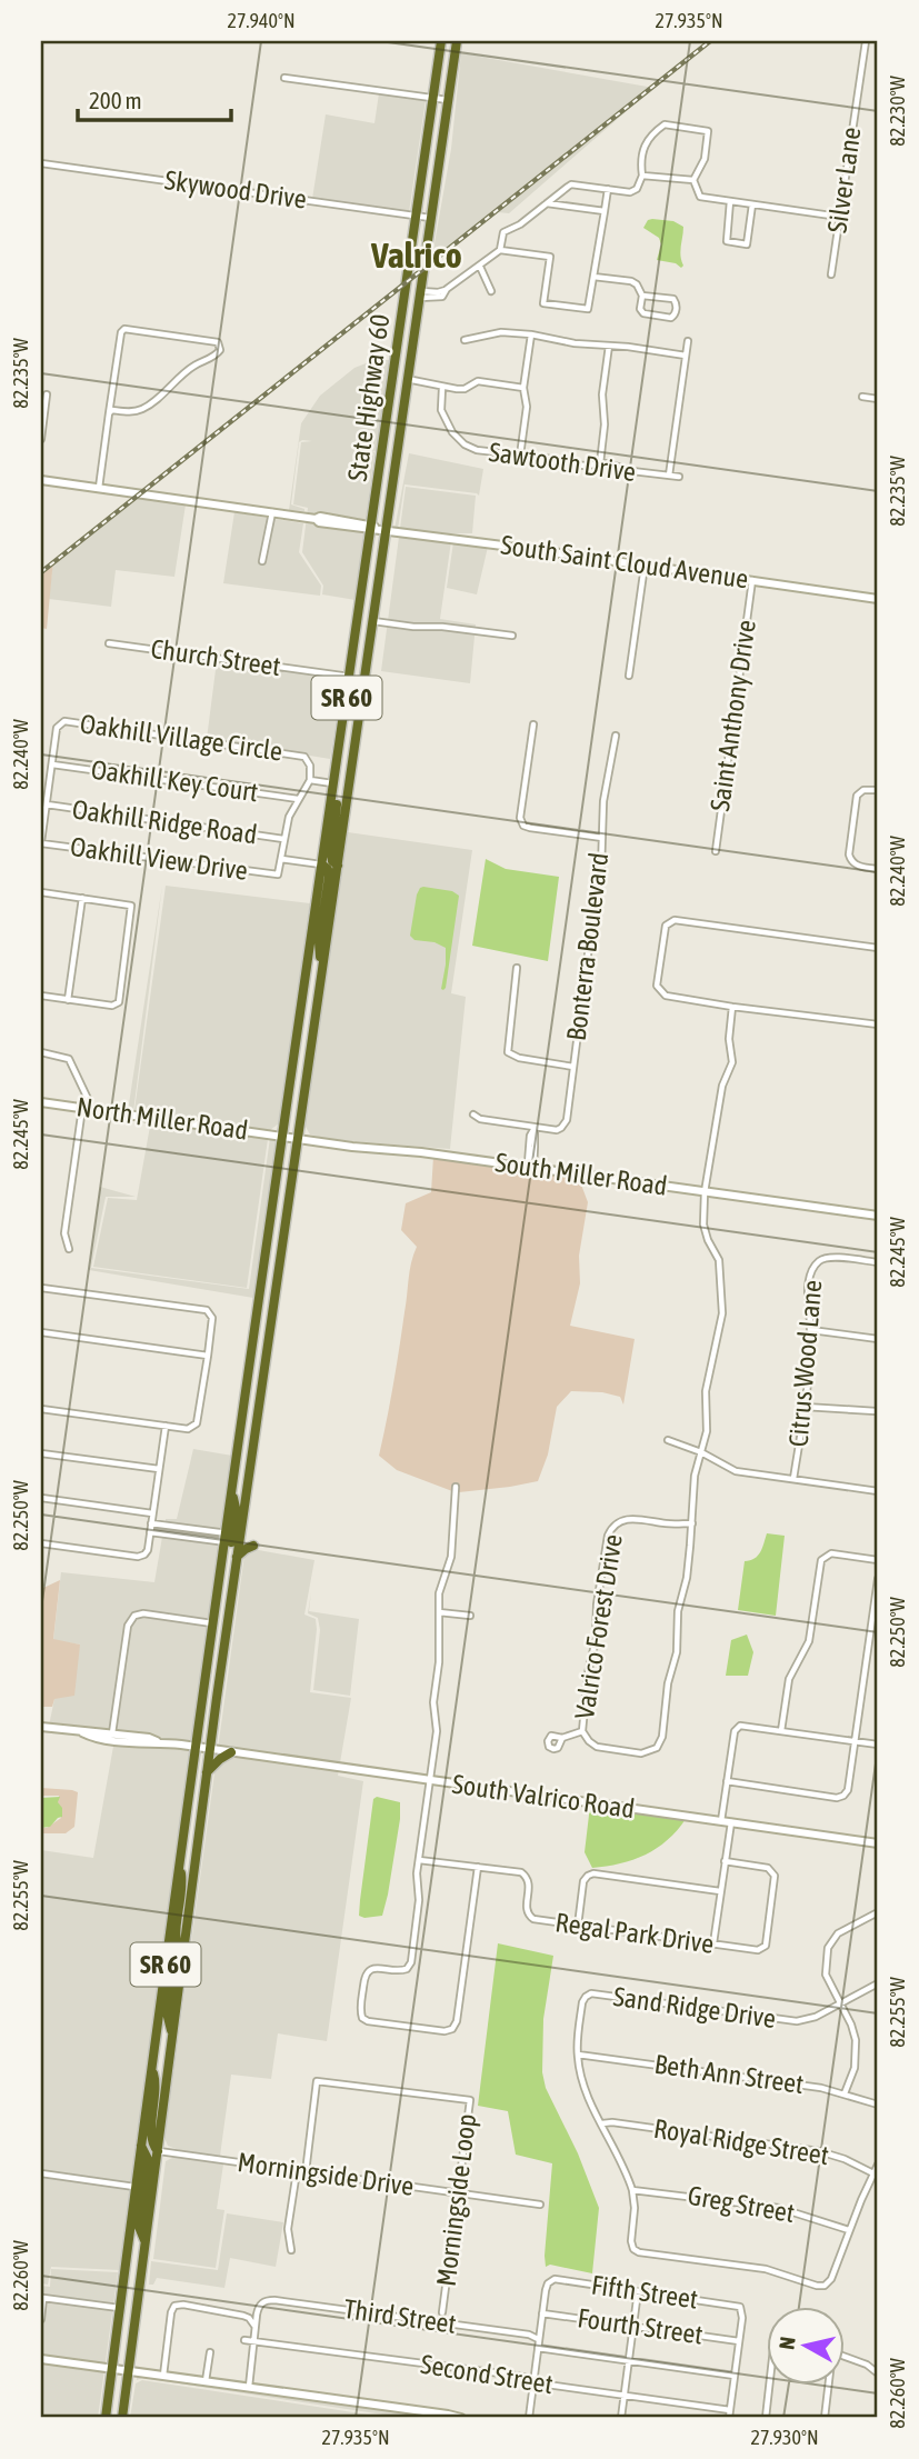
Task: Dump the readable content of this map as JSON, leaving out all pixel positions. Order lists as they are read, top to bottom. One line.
{"streets":{"highway":["State Highway 60","SR 60"],"street":["Silver Lane","Skywood Drive","Sawtooth Drive","South Saint Cloud Avenue","Church Street","Saint Anthony Drive","Oakhill Village Circle","Oakhill Key Court","Oakhill Ridge Road","Oakhill View Drive","Bonterra Boulevard","North Miller Road","South Miller Road","Citrus Wood Lane","Valrico Forest Drive","South Valrico Road","Regal Park Drive","Sand Ridge Drive","Beth Ann Street","Royal Ridge Street","Morningside Drive","Morningside Loop","Greg Street","Fifth Street","Third Street","Fourth Street","Second Street"]},"crossings":[["Skywood Drive","State Highway 60"],["Skywood Drive","SR 60"],["State Highway 60","South Saint Cloud Avenue"],["State Highway 60","SR 60"],["South Saint Cloud Avenue","SR 60"],["South Saint Cloud Avenue","Saint Anthony Drive"],["Church Street","SR 60"],["SR 60","Oakhill Village Circle"],["SR 60","North Miller Road"],["SR 60","South Miller Road"],["SR 60","South Valrico Road"],["SR 60","Morningside Drive"],["Oakhill Village Circle","Oakhill Key Court"],["Oakhill Village Circle","Oakhill Ridge Road"],["Oakhill Village Circle","Oakhill View Drive"],["North Miller Road","South Miller Road"],["South Miller Road","Valrico Forest Drive"],["Citrus Wood Lane","Valrico Forest Drive"],["Sand Ridge Drive","Beth Ann Street"],["Sand Ridge Drive","Royal Ridge Street"],["Sand Ridge Drive","Greg Street"],["Morningside Drive","Morningside Loop"],["Fifth Street","Fourth Street"]],"districts":["Valrico"],"scale_bar":"200 m","north":"left","coordinates":["27.940°N","27.935°N","82.230°W","82.235°W","82.240°W","82.245°W","82.250°W","82.255°W","82.260°W","27.930°N"]}
